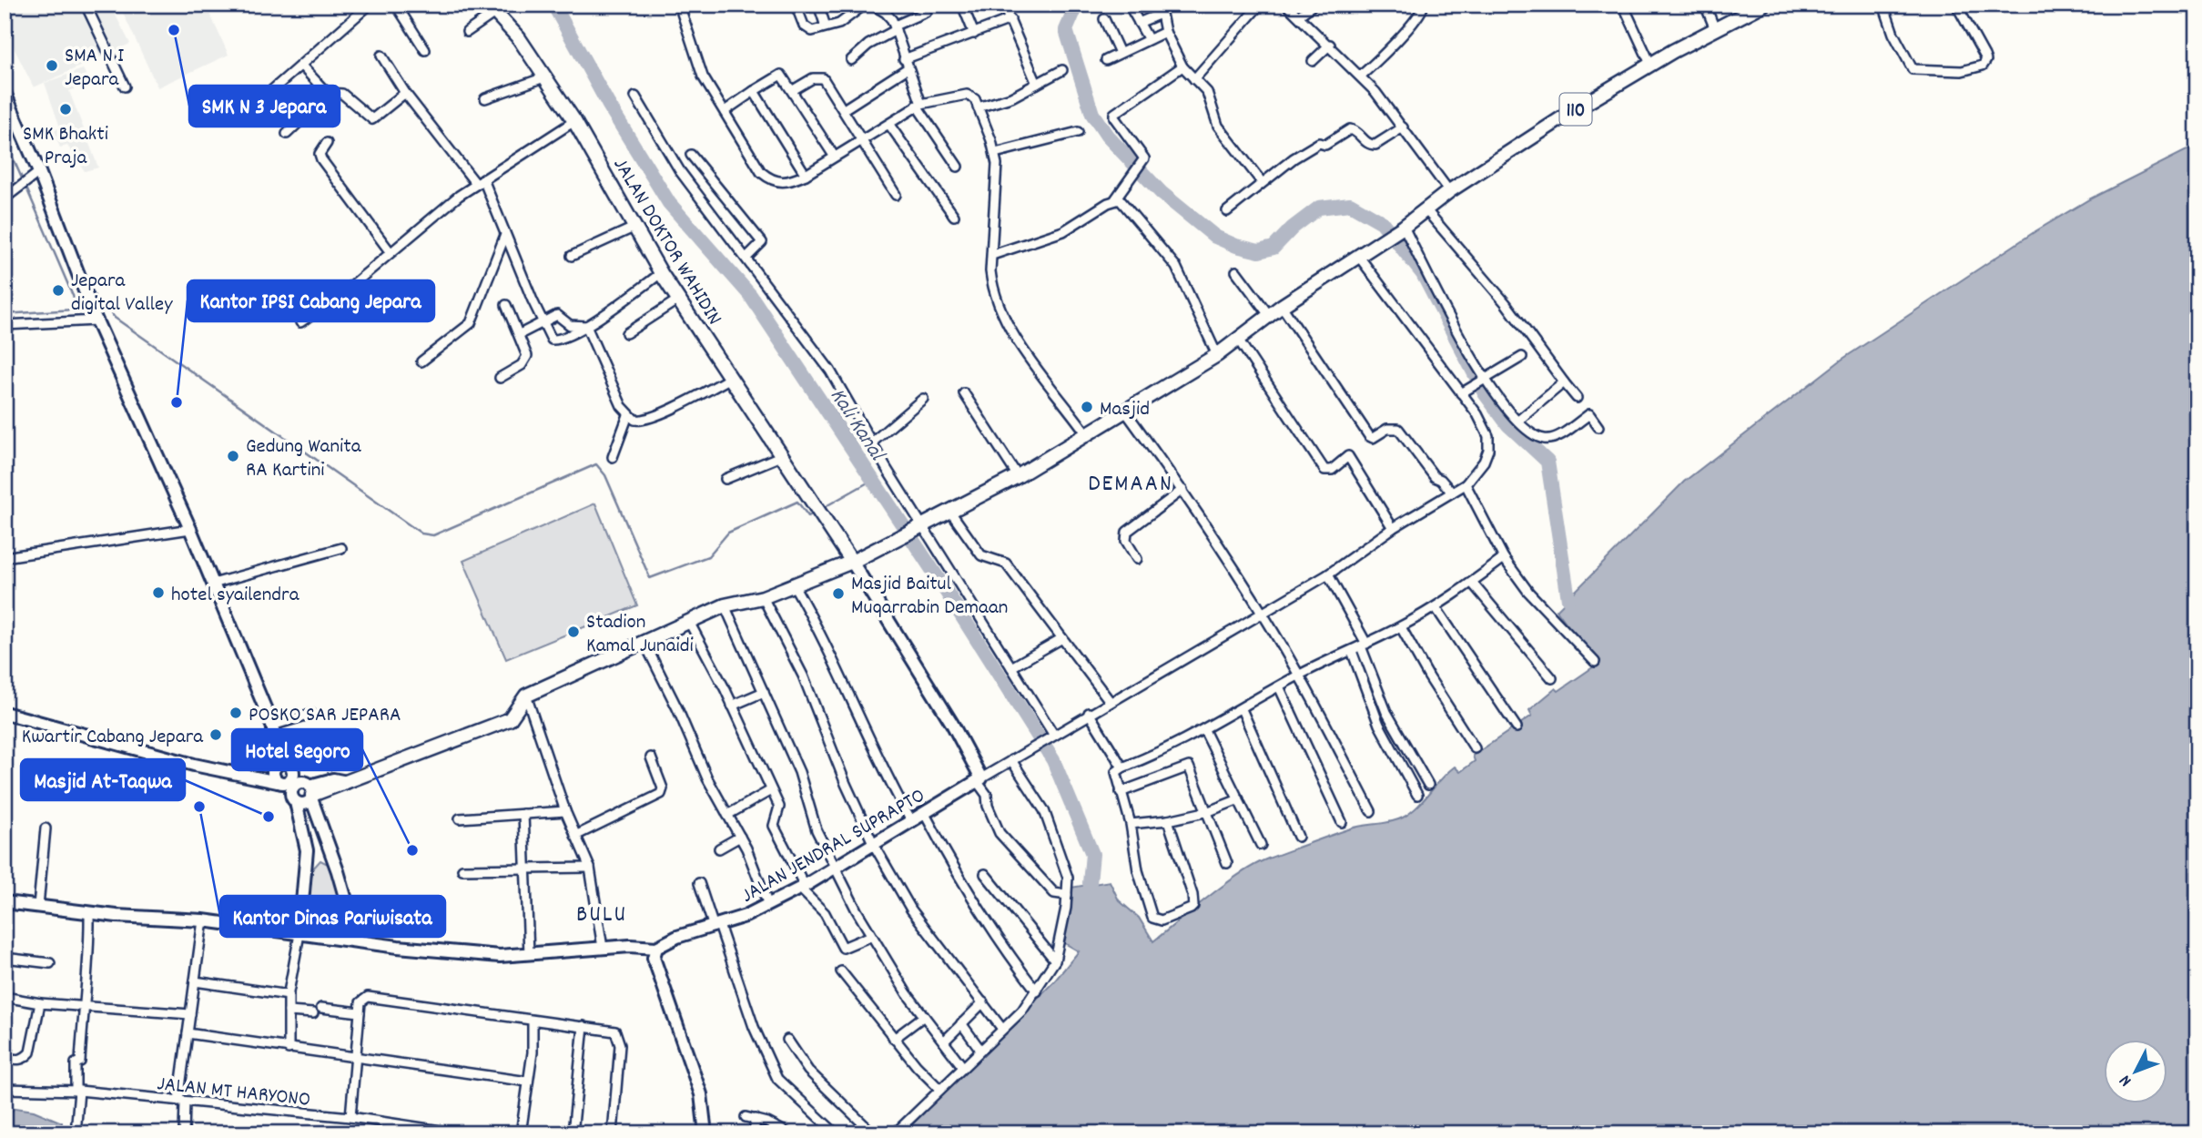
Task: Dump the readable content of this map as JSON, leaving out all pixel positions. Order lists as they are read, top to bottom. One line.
{"streets":{"main road":["110","JALAN DOKTOR WAHIDIN","JALAN JENDRAL SUPRAPTO"],"street":["JALAN MT HARYONO"]},"crossings":[["110","JALAN DOKTOR WAHIDIN"]],"districts":["DEMAAN","BULU"],"water":["Kali Kanal"],"places":["SMK N 3 Jepara","SMA N I Jepara","SMK Bhakti Praja","Jepara digital Valley","Kantor IPSI Cabang Jepara","Masjid","Gedung Wanita RA Kartini","hotel syailendra","Masjid Baitul Muqarrabin Demaan","Stadion Kamal Junaidi","POSKO SAR JEPARA","Kwartir Cabang Jepara","Kantor Dinas Pariwisata","Masjid At-Taqwa","Hotel Segoro"],"north":"bottom left"}
